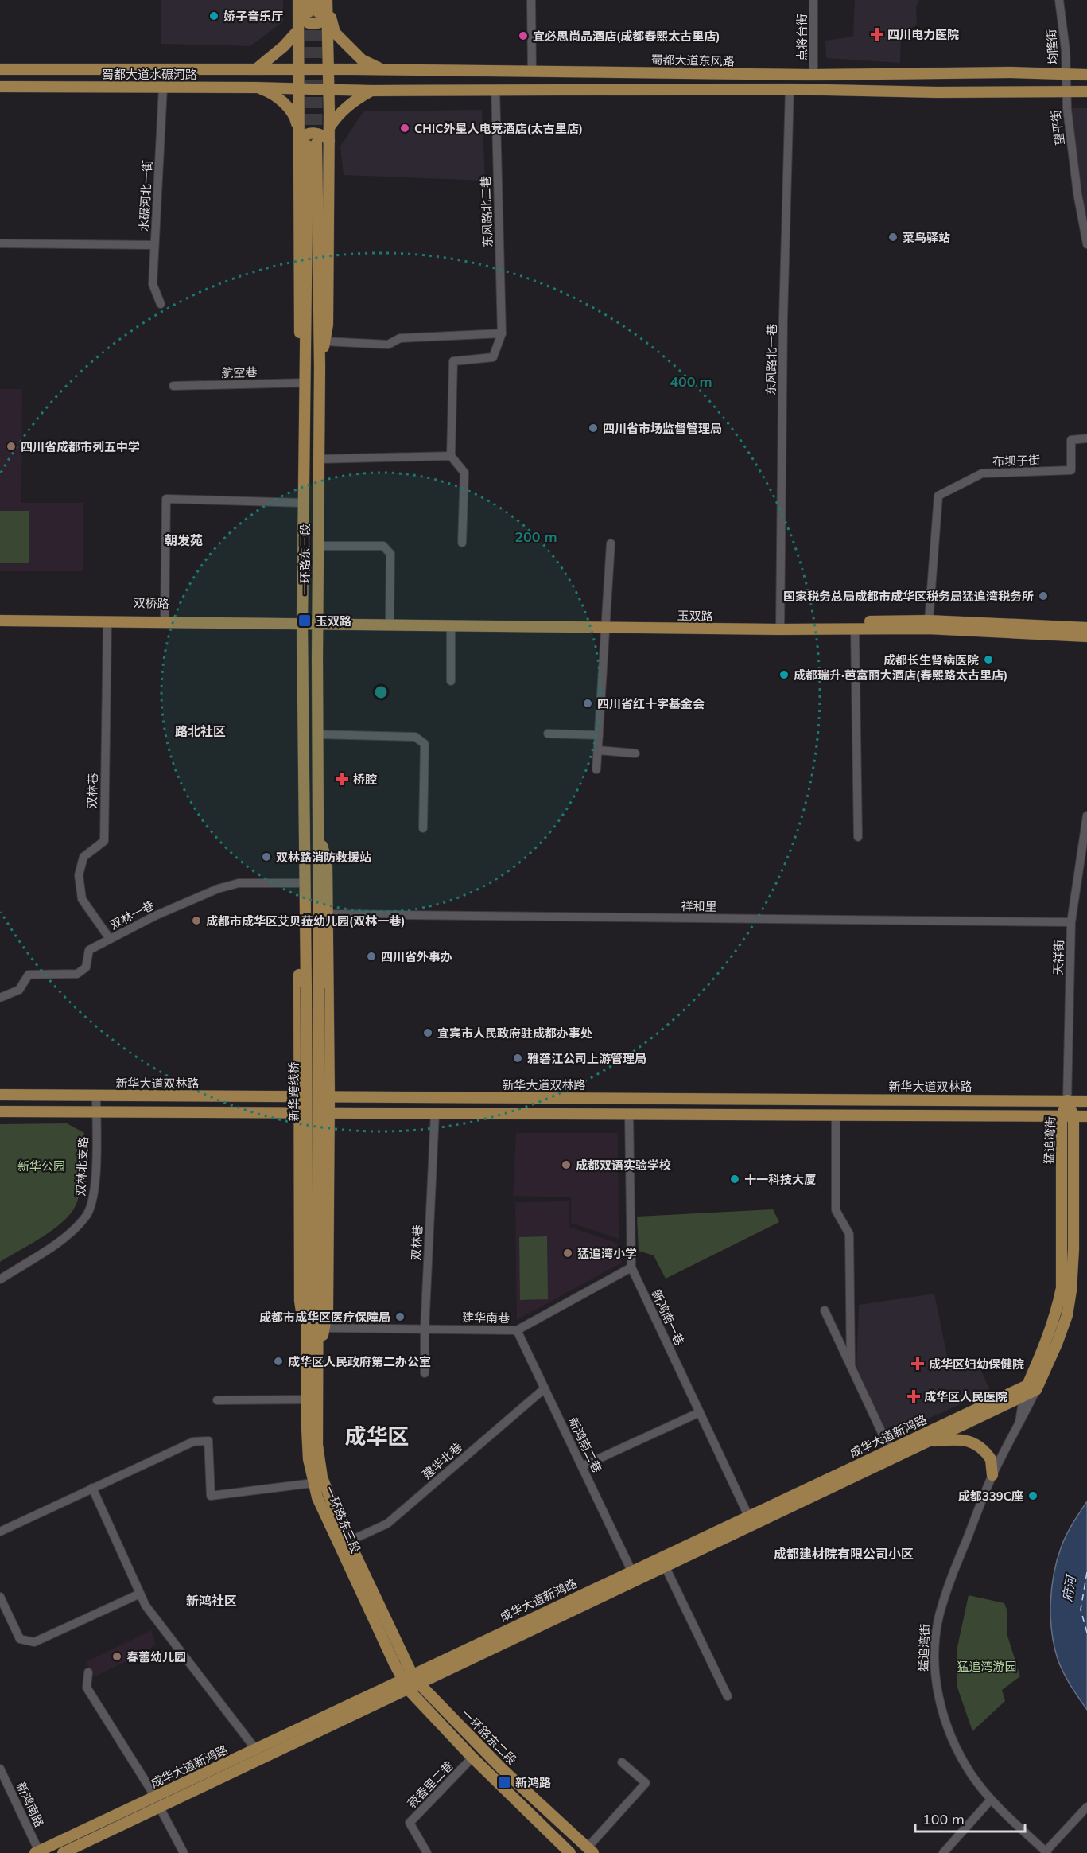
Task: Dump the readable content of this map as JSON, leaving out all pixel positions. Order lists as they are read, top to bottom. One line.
{"streets":{"main road":["蜀都大道东风路","蜀都大道水碾河路","一环路东三段","双桥路","玉双路","新华大道双林路","新华跨线桥","猛追湾街","成华大道新鸿路","一环路东二段"],"street":["点将台街","均隆街","望平街","水碾河北一街","东风路北二巷","东风路北一巷","航空巷","布坝子街","双林巷","祥和里","双林一巷","天祥街","双林北支路","建华南巷","新鸿南一巷","新鸿南二巷","建华北巷","菽香里二巷","新鸿南路"]},"crossings":[["点将台街","蜀都大道东风路"],["均隆街","蜀都大道东风路"],["均隆街","望平街"],["蜀都大道东风路","蜀都大道水碾河路"],["蜀都大道水碾河路","水碾河北一街"],["东风路北一巷","玉双路"],["航空巷","一环路东三段"],["布坝子街","玉双路"],["一环路东三段","双桥路"],["一环路东三段","玉双路"],["一环路东三段","新华跨线桥"],["一环路东三段","成华大道新鸿路"],["一环路东三段","建华北巷"],["双桥路","玉双路"],["双桥路","双林巷"],["双林巷","双林一巷"],["双林巷","建华南巷"],["祥和里","天祥街"],["天祥街","新华大道双林路"],["天祥街","猛追湾街"],["新华大道双林路","猛追湾街"],["新华大道双林路","双林北支路"],["猛追湾街","成华大道新鸿路"],["建华南巷","新鸿南一巷"],["建华南巷","新鸿南二巷"],["新鸿南一巷","成华大道新鸿路"],["成华大道新鸿路","新鸿南二巷"],["成华大道新鸿路","一环路东二段"],["成华大道新鸿路","新鸿南路"],["新鸿南二巷","建华北巷"]],"districts":["朝发苑","路北社区","成华区","成都建材院有限公司小区","新鸿社区"],"water":["府河"],"parks":["新华公园","猛追湾游园"],"places":{"other":["娇子音乐厅","宜必思尚品酒店(成都春熙太古里店)","CHIC外星人电竞酒店(太古里店)","菜鸟驿站","四川省市场监督管理局","四川省成都市列五中学","国家税务总局成都市成华区税务局猛追湾税务所","成都长生肾病医院","成都瑞升·芭富丽大酒店(春熙路太古里店)","四川省红十字基金会","双林路消防救援站","成都市成华区艾贝菈幼儿园(双林一巷)","四川省外事办","宜宾市人民政府驻成都办事处","雅砻江公司上游管理局","成都双语实验学校","十一科技大厦","猛追湾小学","成都市成华区医疗保障局","成华区人民政府第二办公室","成都339C座","春蕾幼儿园"],"health":["四川电力医院","桥腔","成华区妇幼保健院","成华区人民医院"],"transit":["玉双路","新鸿路"]},"scale_bar":"100 m","rings":["400 m","200 m"]}
